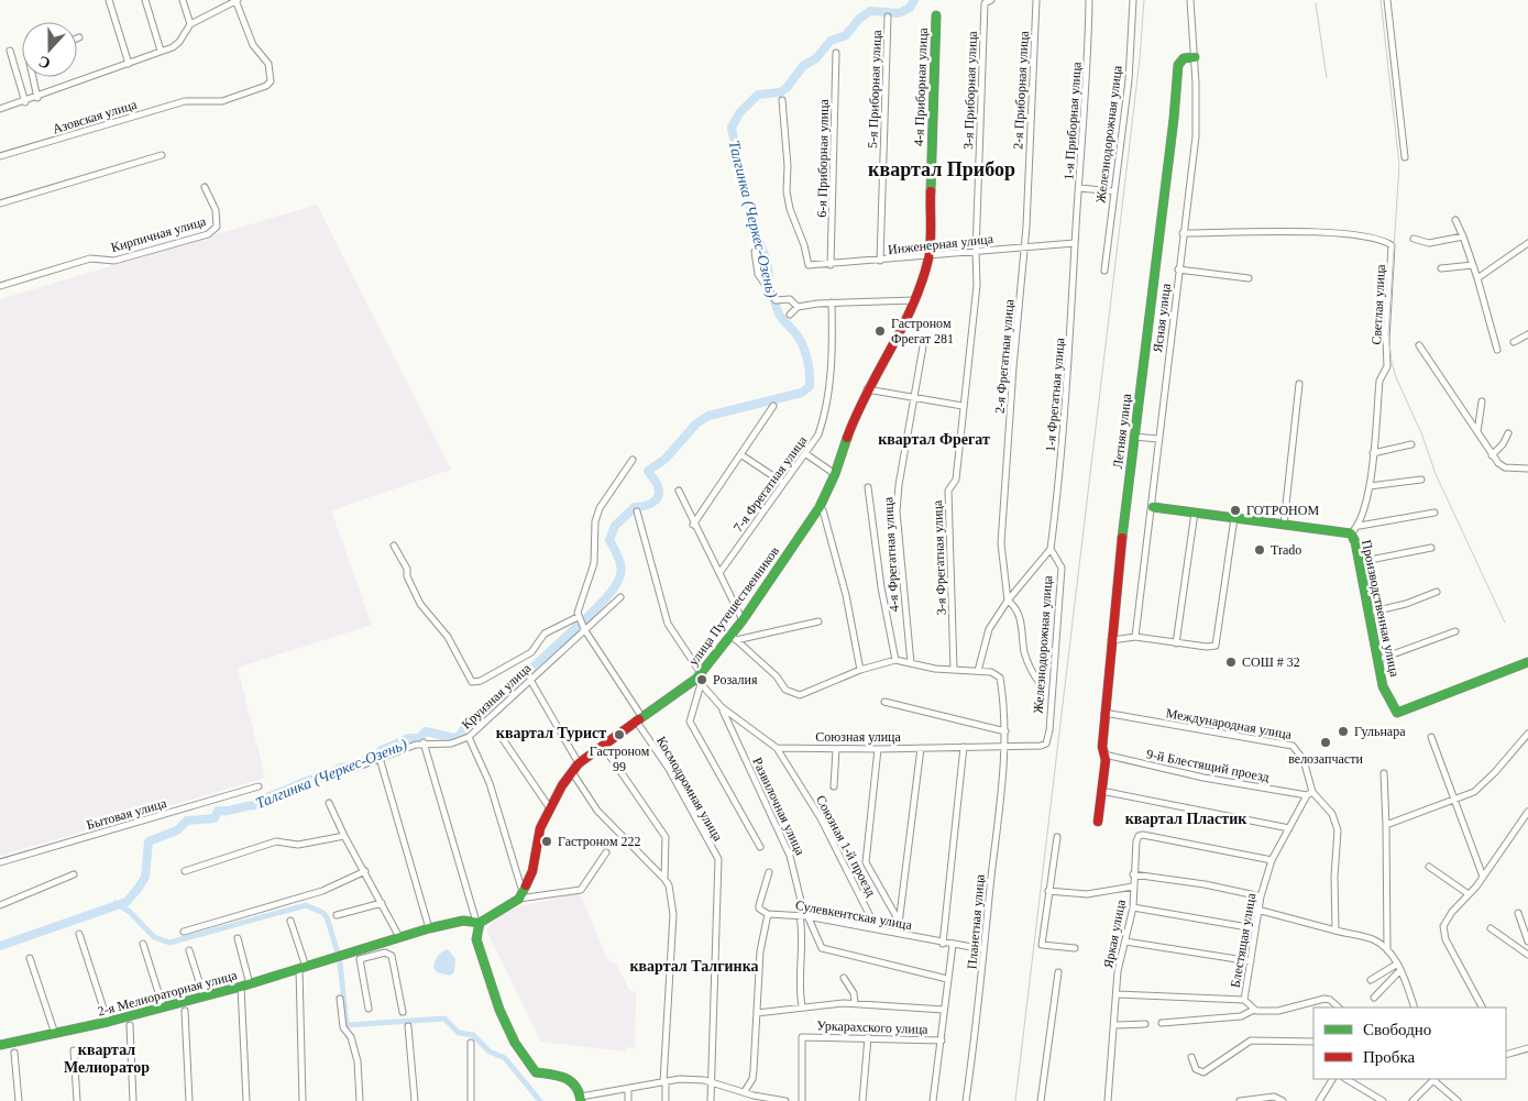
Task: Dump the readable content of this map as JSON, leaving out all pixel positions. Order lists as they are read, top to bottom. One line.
{"streets":{"street":["4-я Приборная улица","5-я Приборная улица","3-я Приборная улица","2-я Приборная улица","Азовская улица","1-я Приборная улица","Железнодорожная улица","6-я Приборная улица","Кирпичная улица","Инженерная улица","Светлая улица","Ясная улица","2-я Фрегатная улица","1-я Фрегатная улица","Летняя улица","7-я Фрегатная улица","4-я Фрегатная улица","3-я Фрегатная улица","улица Путешественников","Производственная улица","Круизная улица","Международная улица","Союзная улица","9-й Блестящий проезд","Космодромная улица","Развилочная улица","Бытовая улица","Союзная 1-й проезд","Сулевкентская улица","Планетная улица","Яркая улица","Блестящая улица","2-я Мелиораторная улица","Уркарахского улица"]},"crossings":[["4-я Приборная улица","Инженерная улица"],["4-я Приборная улица","улица Путешественников"],["5-я Приборная улица","Инженерная улица"],["3-я Приборная улица","Инженерная улица"],["3-я Приборная улица","3-я Фрегатная улица"],["2-я Приборная улица","Инженерная улица"],["2-я Приборная улица","2-я Фрегатная улица"],["1-я Приборная улица","Инженерная улица"],["1-я Приборная улица","1-я Фрегатная улица"],["Железнодорожная улица","1-я Фрегатная улица"],["Железнодорожная улица","Союзная улица"],["6-я Приборная улица","Инженерная улица"],["Инженерная улица","2-я Фрегатная улица"],["Инженерная улица","1-я Фрегатная улица"],["Инженерная улица","3-я Фрегатная улица"],["Инженерная улица","улица Путешественников"],["Светлая улица","Ясная улица"],["Ясная улица","Летняя улица"],["Ясная улица","Производственная улица"],["Летняя улица","Международная улица"],["Летняя улица","9-й Блестящий проезд"],["улица Путешественников","Космодромная улица"],["Круизная улица","Космодромная улица"],["Международная улица","9-й Блестящий проезд"],["Международная улица","Блестящая улица"],["Союзная улица","Союзная 1-й проезд"],["Союзная улица","Планетная улица"],["9-й Блестящий проезд","Блестящая улица"],["Развилочная улица","Сулевкентская улица"],["Союзная 1-й проезд","Сулевкентская улица"],["Сулевкентская улица","Планетная улица"],["Яркая улица","Блестящая улица"]],"districts":["квартал Прибор","квартал Фрегат","квартал Турист","квартал Пластик","квартал Талгинка","квартал Мелиоратор"],"water":["Талгинка (Черкес-Озень)"],"places":["Гастроном Фрегат 281","ГОТРОНОМ","Trado","СОШ # 32","Розалия","Гульнара","Гастроном 99","велозапчасти","Гастроном 222"],"legend":["Свободно","Пробка"],"north":"bottom"}
